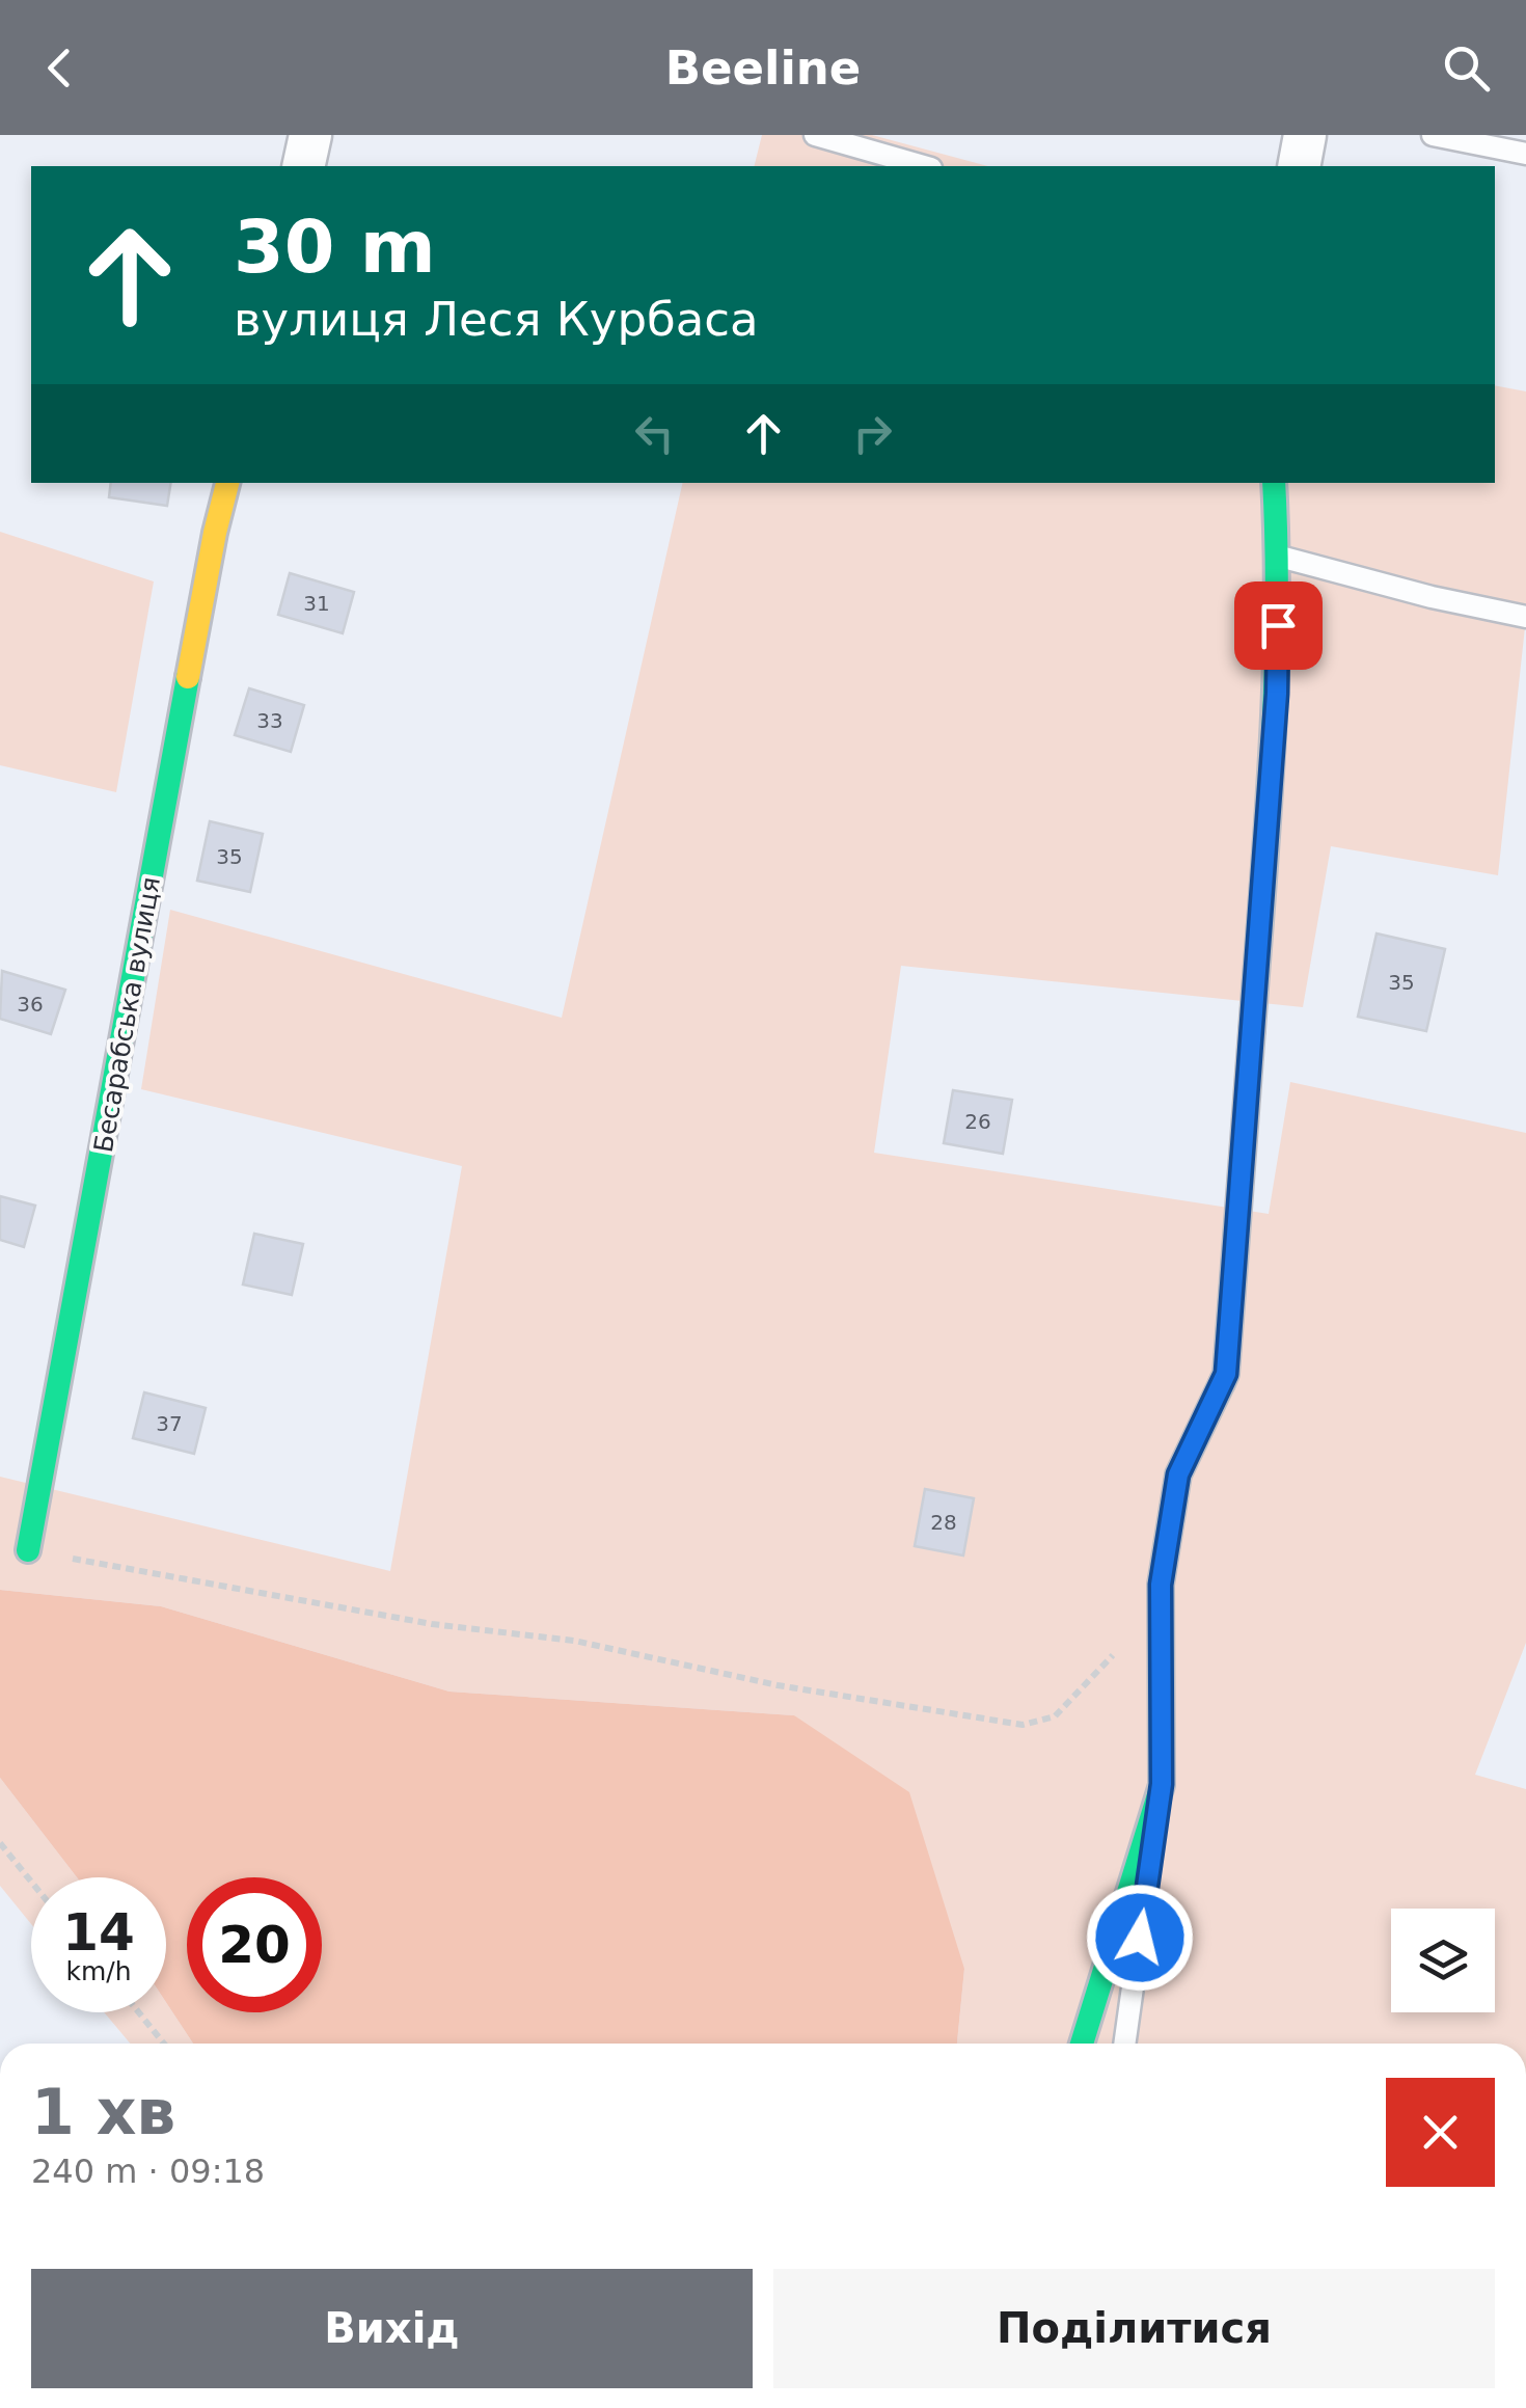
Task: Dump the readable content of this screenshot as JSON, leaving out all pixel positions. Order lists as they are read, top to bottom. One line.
{"streets":{"street":["Бесарабська вулиця"]},"house_numbers":["31","33","35","35","36","26","37","28"],"page":{"header":"Beeline","turn":["30 m","вулиця Леся Курбаса"],"speed":"14 km/h","limit":"20","heading":["1 хв","240 m · 09:18"],"buttons":["Вихід","Поділитися"]}}
